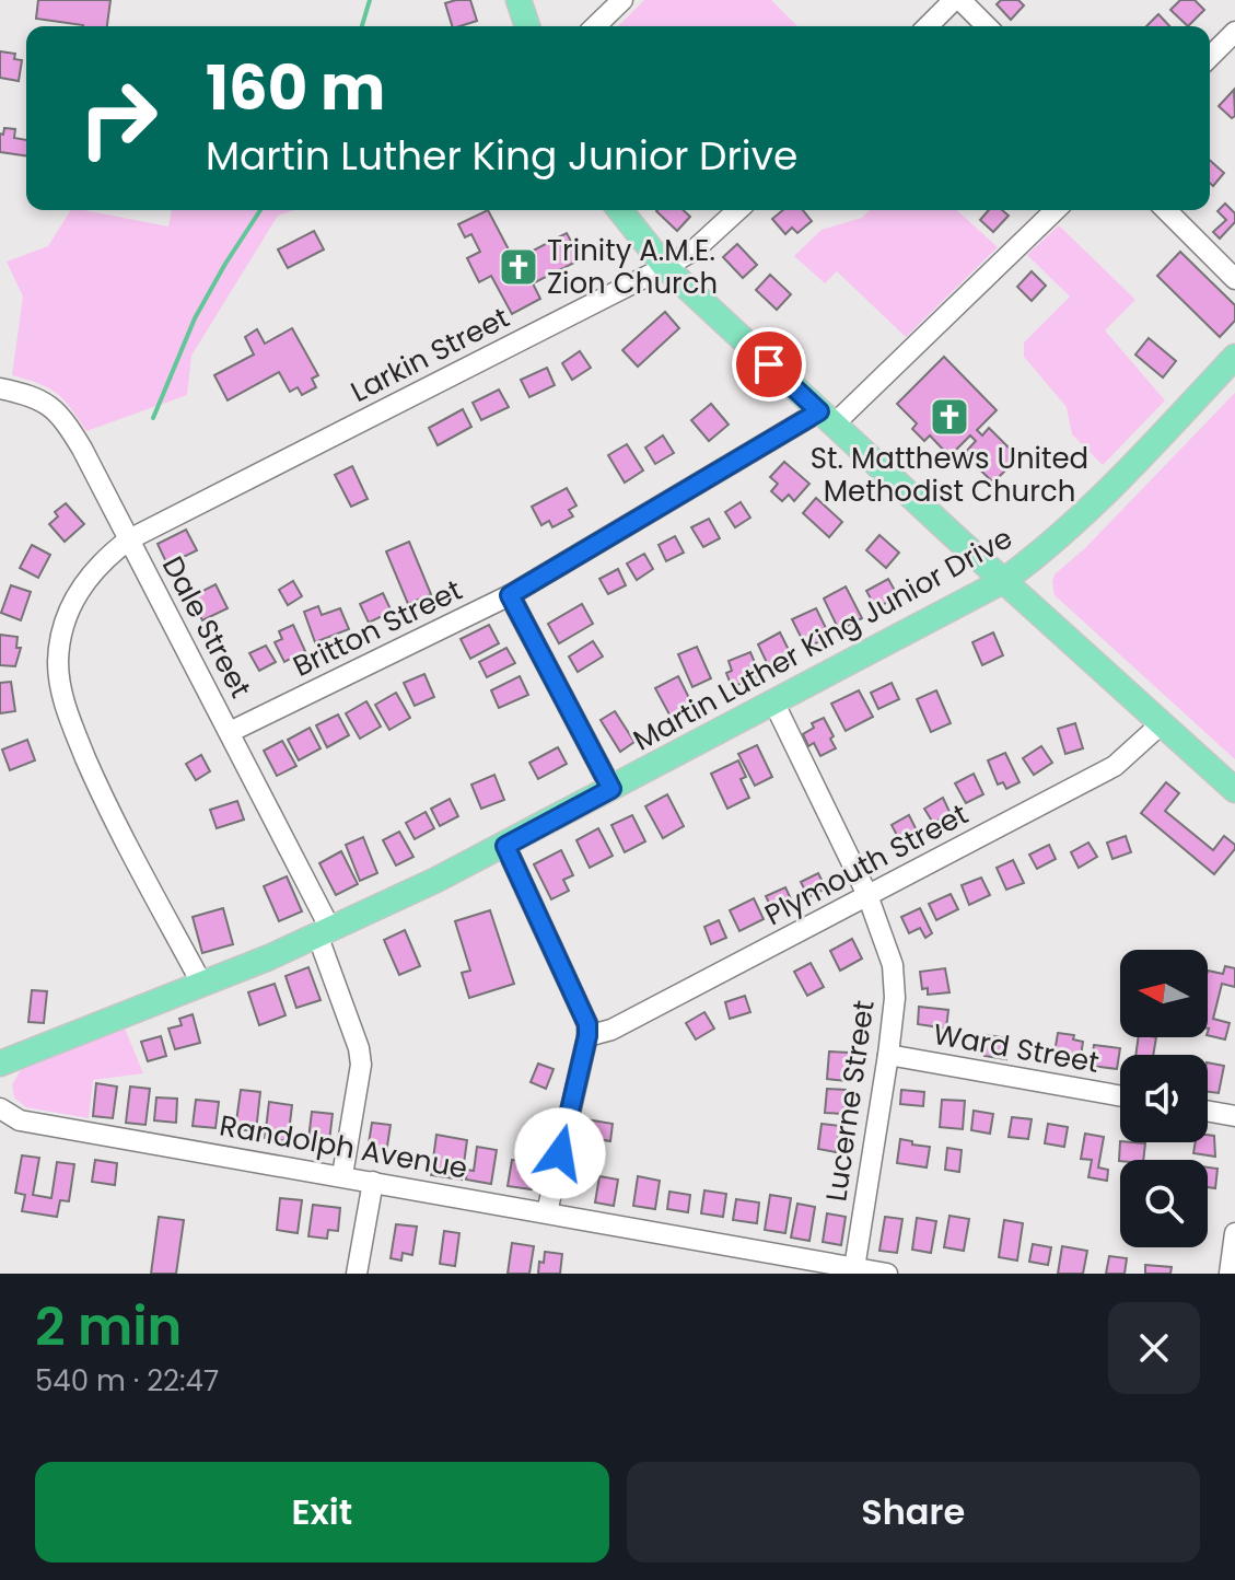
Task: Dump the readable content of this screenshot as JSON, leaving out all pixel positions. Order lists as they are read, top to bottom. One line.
{"streets":{"main road":["Martin Luther King Junior Drive"],"street":["Larkin Street","Dale Street","Britton Street","Plymouth Street","Ward Street","Lucerne Street","Randolph Avenue"]},"crossings":[["Larkin Street","Dale Street"],["Larkin Street","Martin Luther King Junior Drive"],["Dale Street","Britton Street"],["Dale Street","Martin Luther King Junior Drive"],["Dale Street","Randolph Avenue"],["Martin Luther King Junior Drive","Lucerne Street"],["Plymouth Street","Lucerne Street"],["Ward Street","Lucerne Street"],["Lucerne Street","Randolph Avenue"]],"places":{"church":["Trinity A.M.E. Zion Church","St. Matthews United Methodist Church"]},"north":"left","page":{"turn":["160 m","Martin Luther King Junior Drive"],"heading":["2 min","540 m · 22:47"],"buttons":["Exit","Share"]}}
